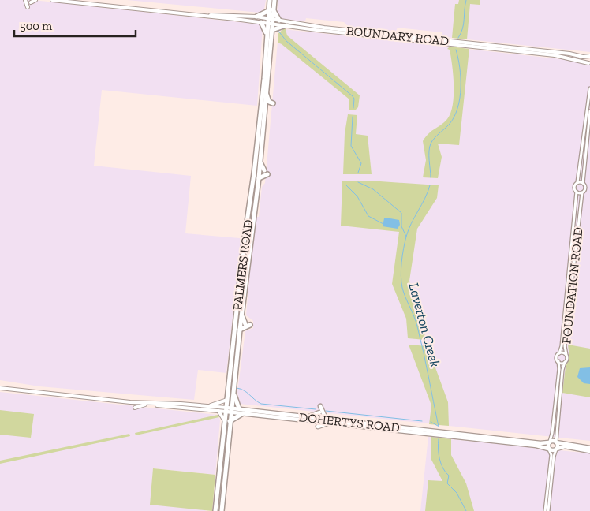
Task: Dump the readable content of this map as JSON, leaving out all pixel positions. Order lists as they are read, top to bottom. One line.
{"streets":{"highway":["PALMERS ROAD"],"main road":["BOUNDARY ROAD","DOHERTYS ROAD"],"street":["FOUNDATION ROAD"]},"crossings":[["BOUNDARY ROAD","PALMERS ROAD"],["PALMERS ROAD","DOHERTYS ROAD"],["FOUNDATION ROAD","DOHERTYS ROAD"]],"water":["Laverton Creek"],"scale_bar":"500 m"}
